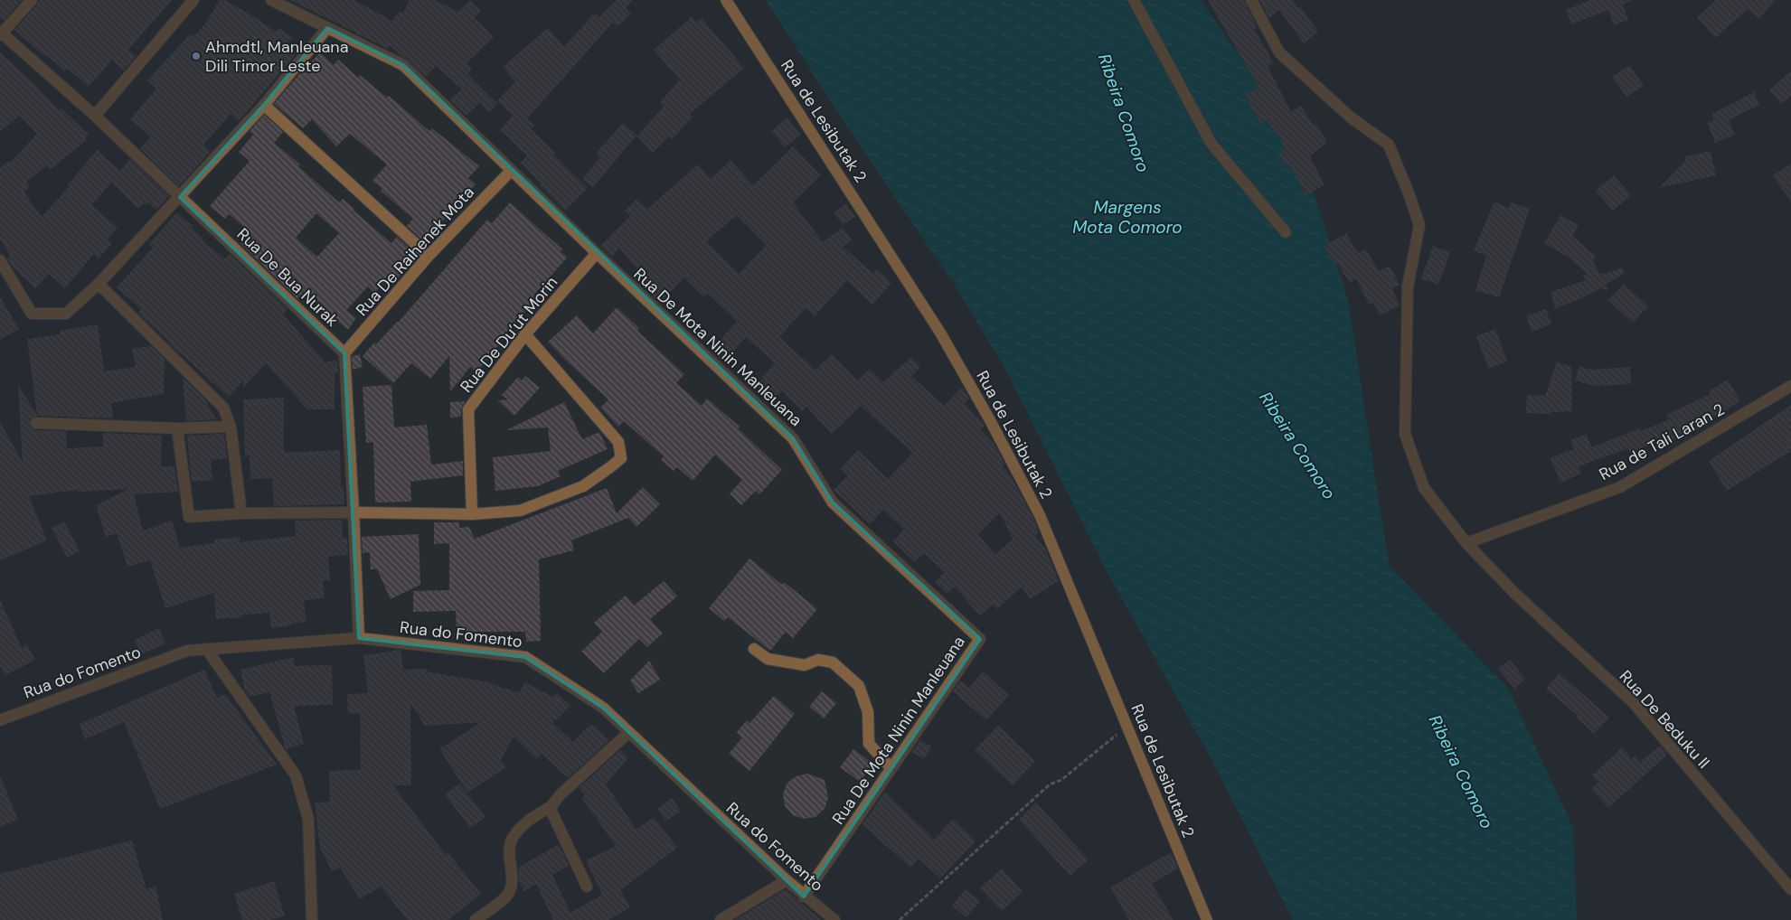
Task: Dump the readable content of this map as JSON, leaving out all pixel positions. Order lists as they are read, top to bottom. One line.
{"streets":{"main road":["Rua de Lesibutak 2"],"street":["Rua De Raihenek Mota","Rua De Bua Nurak","Rua De Du’ut Morin","Rua De Mota Ninin Manleuana","Rua de Tali Laran 2","Rua do Fomento","Rua De Beduku II"]},"crossings":[["Rua De Raihenek Mota","Rua De Bua Nurak"],["Rua De Raihenek Mota","Rua De Mota Ninin Manleuana"],["Rua De Du’ut Morin","Rua De Mota Ninin Manleuana"],["Rua De Mota Ninin Manleuana","Rua do Fomento"],["Rua de Tali Laran 2","Rua De Beduku II"]],"water":["Ribeira Comoro","Margens Mota Comoro"],"places":["Ahmdtl, Manleuana Dili Timor Leste"]}
